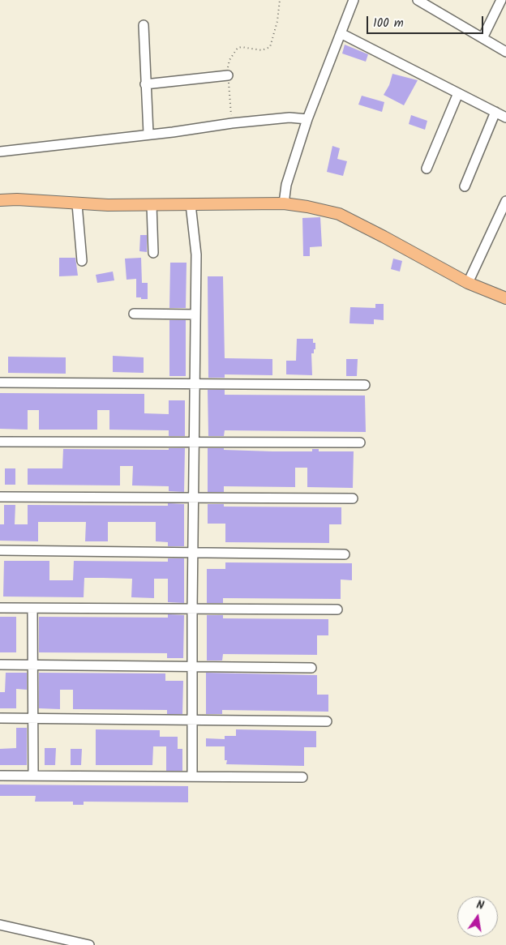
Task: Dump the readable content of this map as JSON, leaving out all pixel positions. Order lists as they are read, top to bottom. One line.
{"scale_bar":"100 m","north":"top"}
